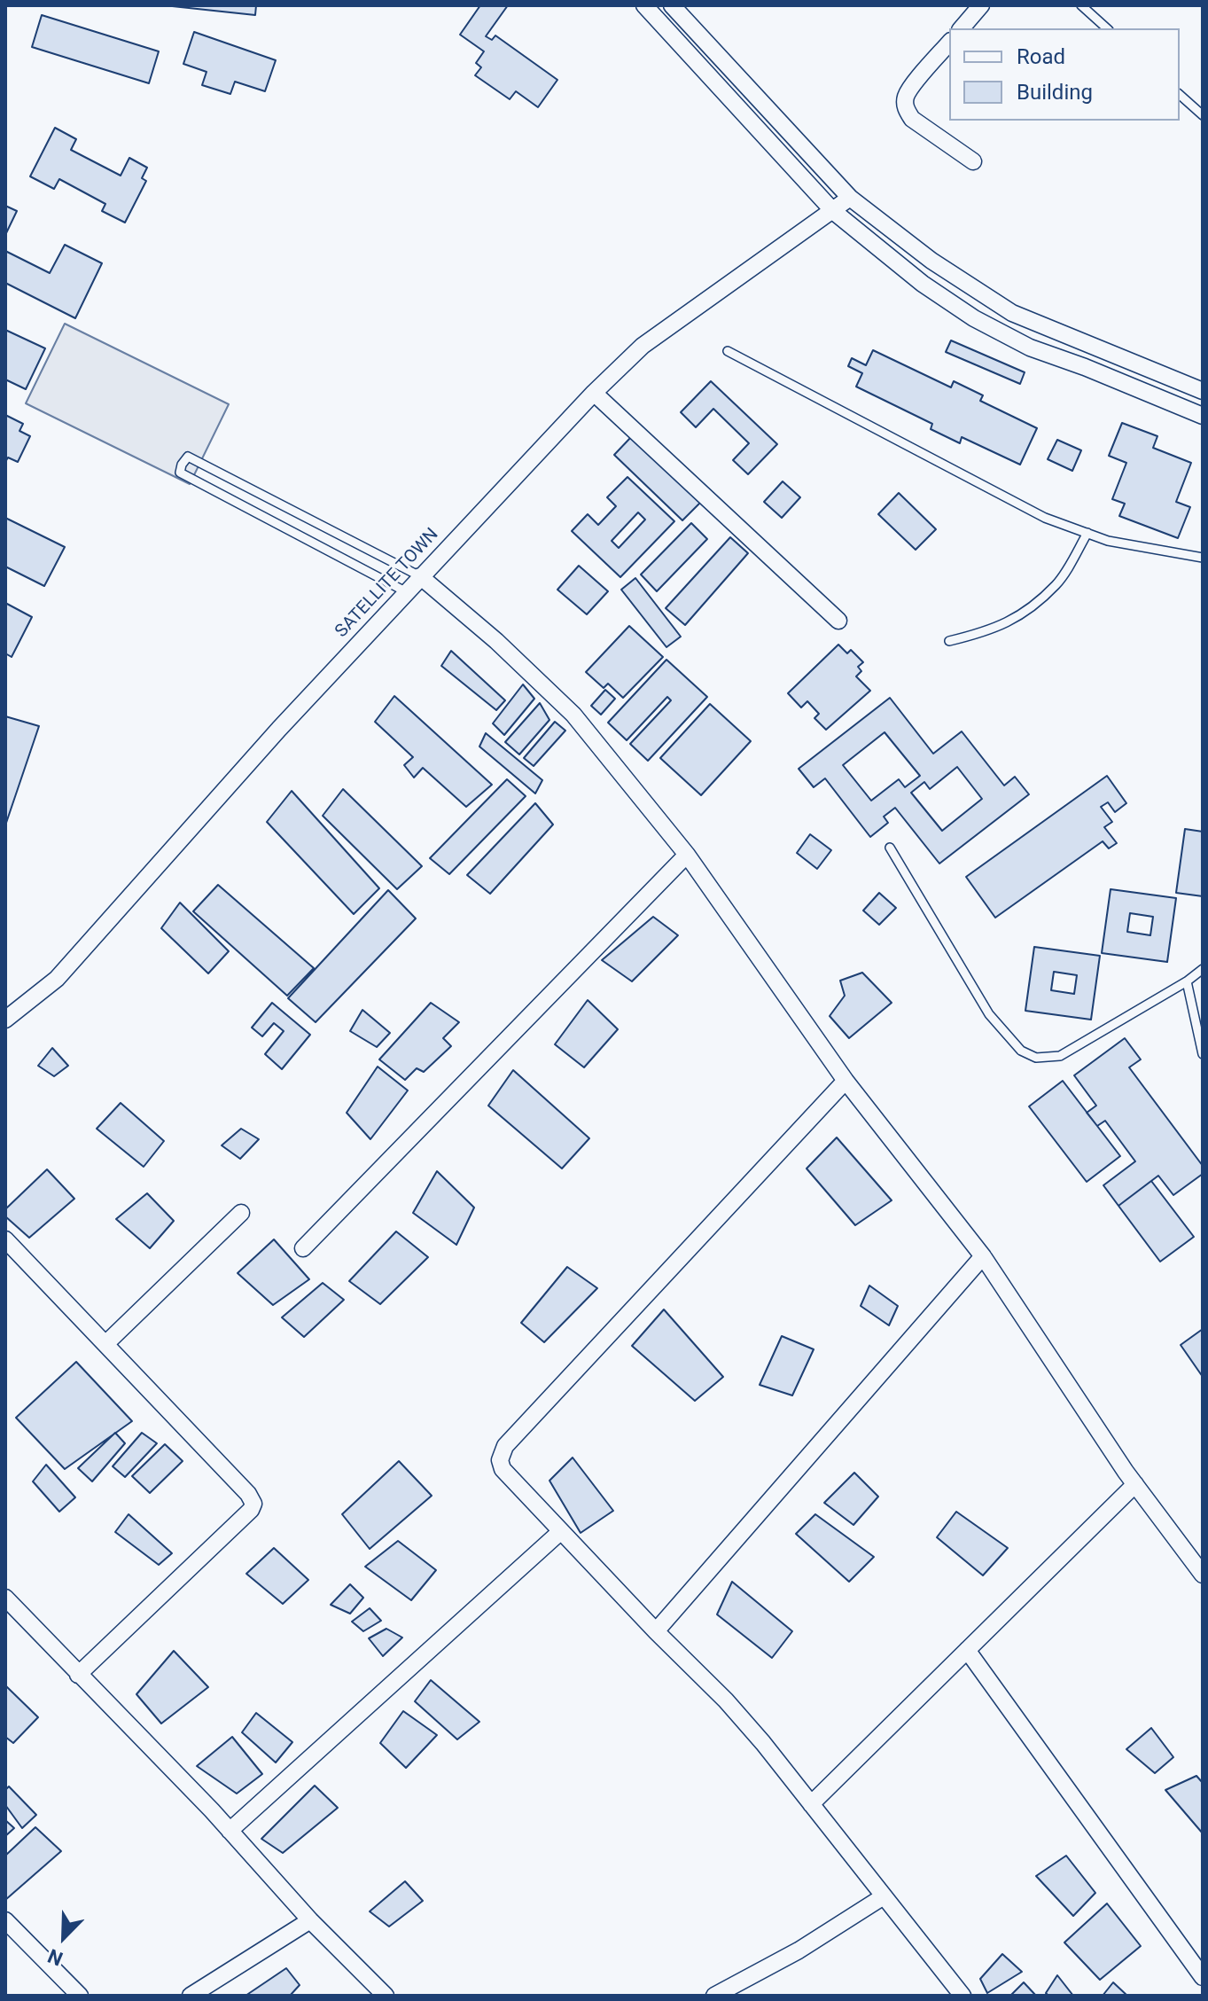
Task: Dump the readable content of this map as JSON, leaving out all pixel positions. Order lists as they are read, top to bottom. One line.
{"streets":{"street":["SATELLITE TOWN"]},"legend":["Road","Building"],"north":"bottom left"}
